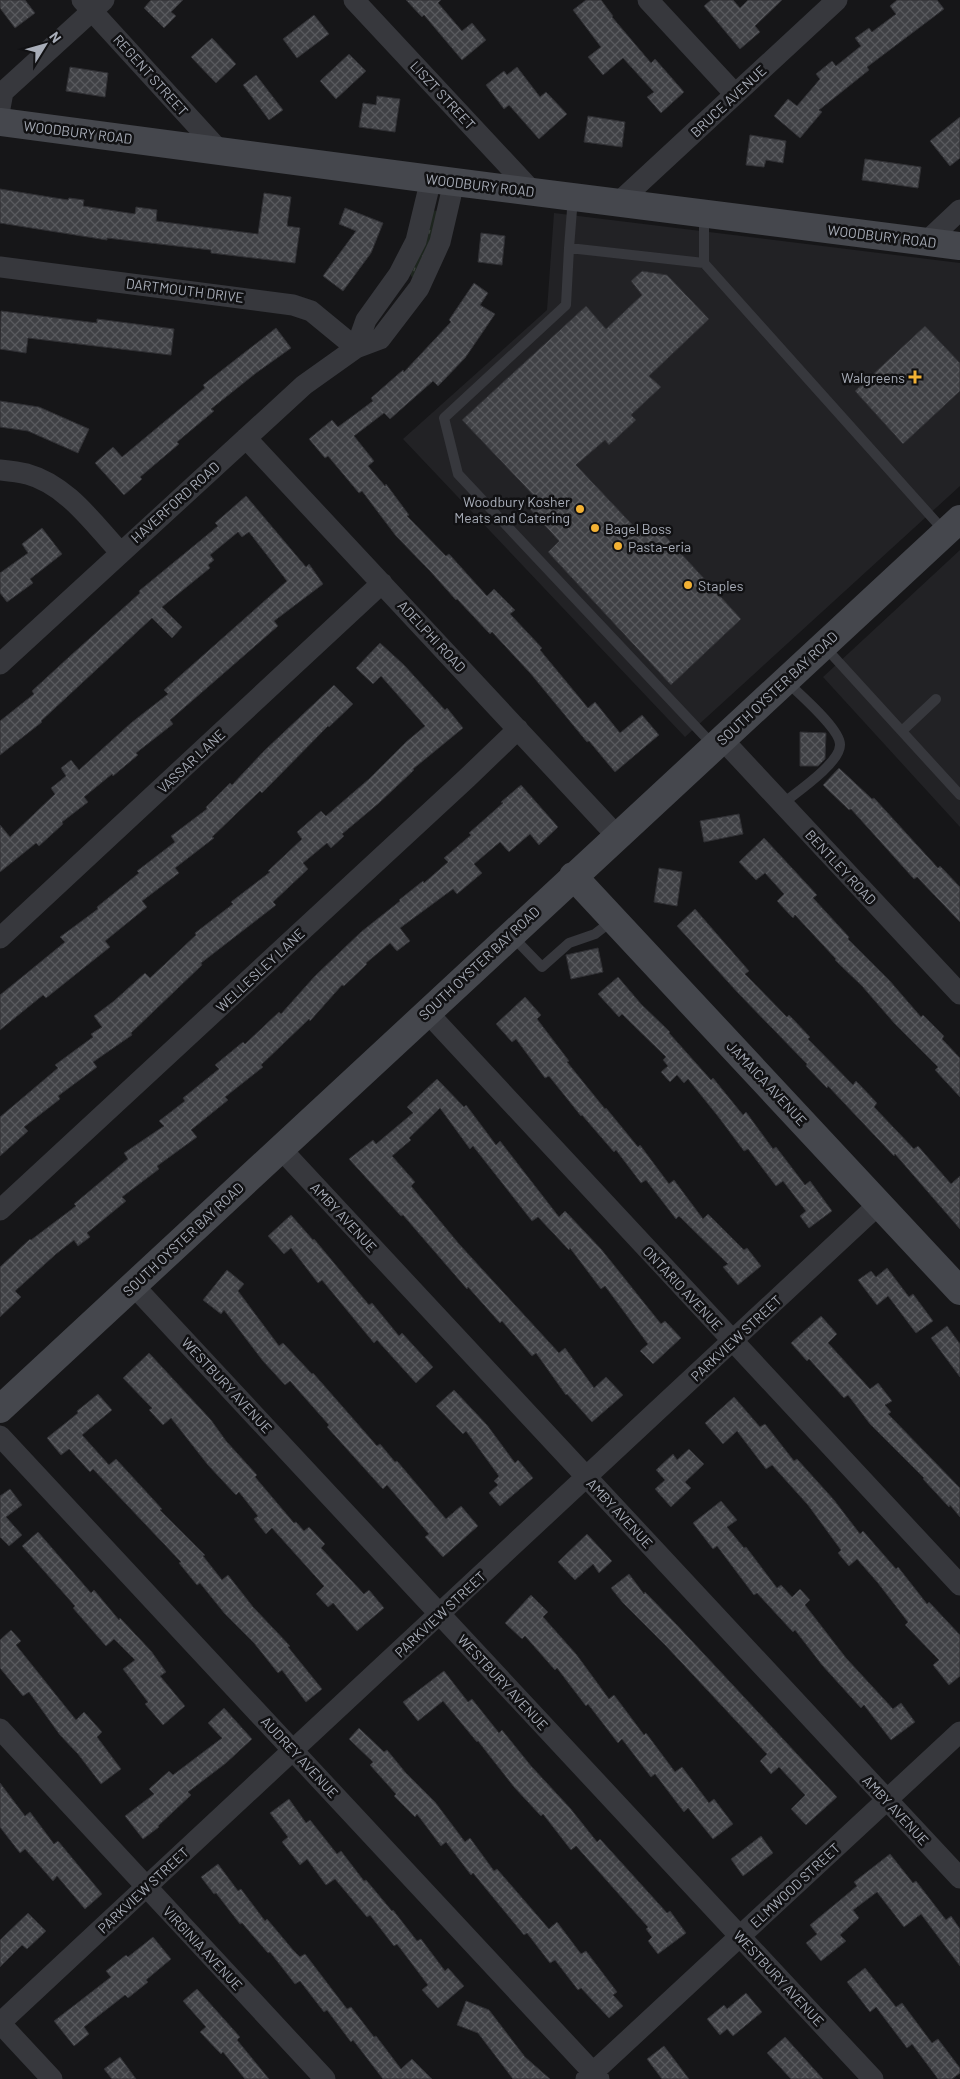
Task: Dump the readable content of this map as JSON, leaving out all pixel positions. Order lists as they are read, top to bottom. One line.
{"streets":{"main road":["WOODBURY ROAD","SOUTH OYSTER BAY ROAD","JAMAICA AVENUE"],"street":["REGENT STREET","LISZT STREET","BRUCE AVENUE","DARTMOUTH DRIVE","HAVERFORD ROAD","ADELPHI ROAD","VASSAR LANE","BENTLEY ROAD","WELLESLEY LANE","AMBY AVENUE","ONTARIO AVENUE","PARKVIEW STREET","WESTBURY AVENUE","AUDREY AVENUE","ELMWOOD STREET","VIRGINIA AVENUE"]},"crossings":[["REGENT STREET","WOODBURY ROAD"],["LISZT STREET","WOODBURY ROAD"],["BRUCE AVENUE","WOODBURY ROAD"],["WOODBURY ROAD","HAVERFORD ROAD"],["DARTMOUTH DRIVE","HAVERFORD ROAD"],["HAVERFORD ROAD","ADELPHI ROAD"],["ADELPHI ROAD","SOUTH OYSTER BAY ROAD"],["ADELPHI ROAD","VASSAR LANE"],["ADELPHI ROAD","WELLESLEY LANE"],["SOUTH OYSTER BAY ROAD","BENTLEY ROAD"],["SOUTH OYSTER BAY ROAD","JAMAICA AVENUE"],["SOUTH OYSTER BAY ROAD","AMBY AVENUE"],["SOUTH OYSTER BAY ROAD","ONTARIO AVENUE"],["SOUTH OYSTER BAY ROAD","WESTBURY AVENUE"],["JAMAICA AVENUE","PARKVIEW STREET"],["AMBY AVENUE","PARKVIEW STREET"],["AMBY AVENUE","ELMWOOD STREET"],["ONTARIO AVENUE","PARKVIEW STREET"],["PARKVIEW STREET","WESTBURY AVENUE"],["PARKVIEW STREET","AUDREY AVENUE"],["PARKVIEW STREET","VIRGINIA AVENUE"],["WESTBURY AVENUE","ELMWOOD STREET"],["AUDREY AVENUE","ELMWOOD STREET"]],"places":{"health":["Walgreens"],"other":["Woodbury Kosher Meats and Catering","Bagel Boss","Pasta-eria","Staples"]},"north":"top right"}
